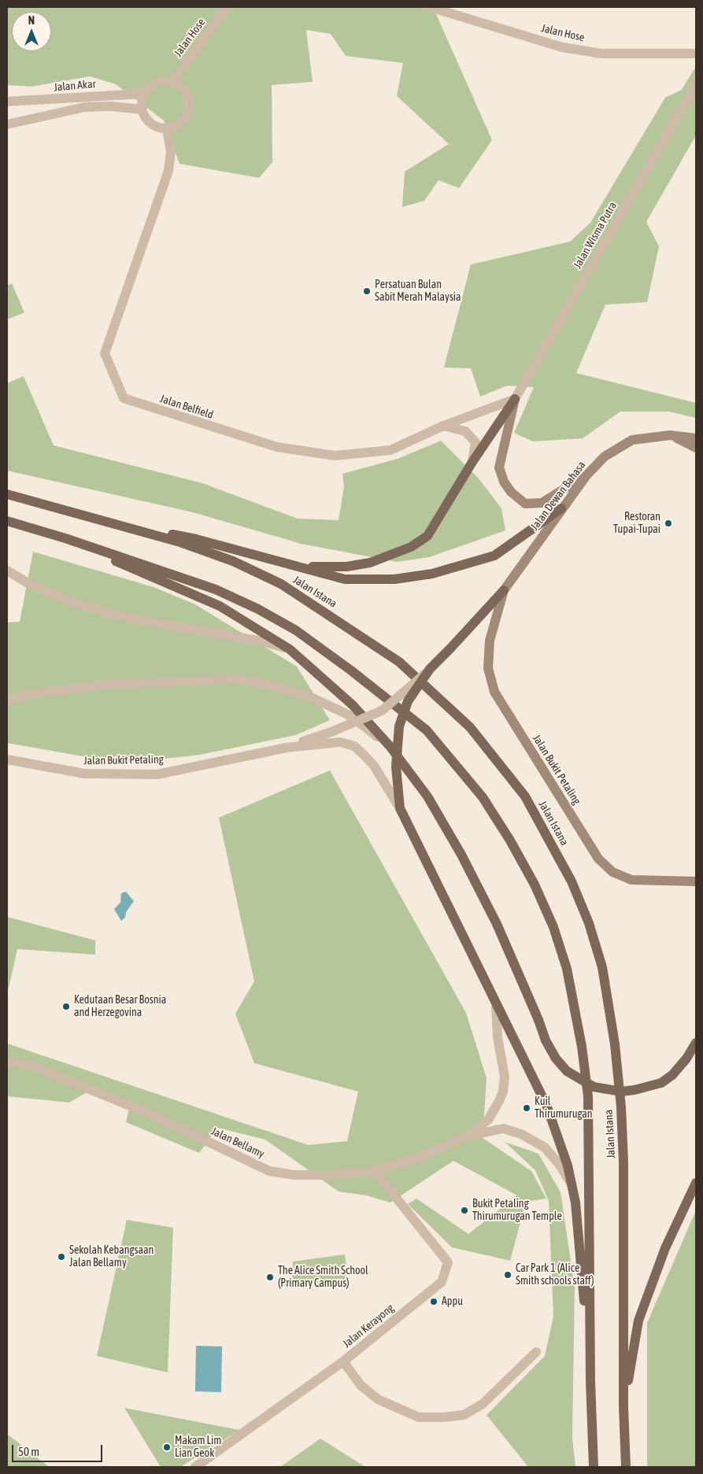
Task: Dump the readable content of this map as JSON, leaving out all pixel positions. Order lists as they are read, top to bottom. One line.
{"streets":{"main road":["Jalan Dewan Bahasa","Jalan Istana","Jalan Bukit Petaling"],"street":["Jalan Hose","Jalan Akar","Jalan Wisma Putra","Jalan Belfield","Jalan Bellamy","Jalan Kerayong"]},"crossings":[["Jalan Hose","Jalan Akar"],["Jalan Hose","Jalan Belfield"],["Jalan Akar","Jalan Belfield"],["Jalan Wisma Putra","Jalan Belfield"],["Jalan Dewan Bahasa","Jalan Bukit Petaling"],["Jalan Bellamy","Jalan Kerayong"]],"places":["Persatuan Bulan Sabit Merah Malaysia","Restoran Tupai-Tupai","Kedutaan Besar Bosnia and Herzegovina","Kuil Thirumurugan","Bukit Petaling Thirumurugan Temple","Sekolah Kebangsaan Jalan Bellamy","Car Park 1 (Alice Smith schools staff)","The Alice Smith School (Primary Campus)","Appu","Makam Lim Lian Geok"],"scale_bar":"50 m","north":"top"}
